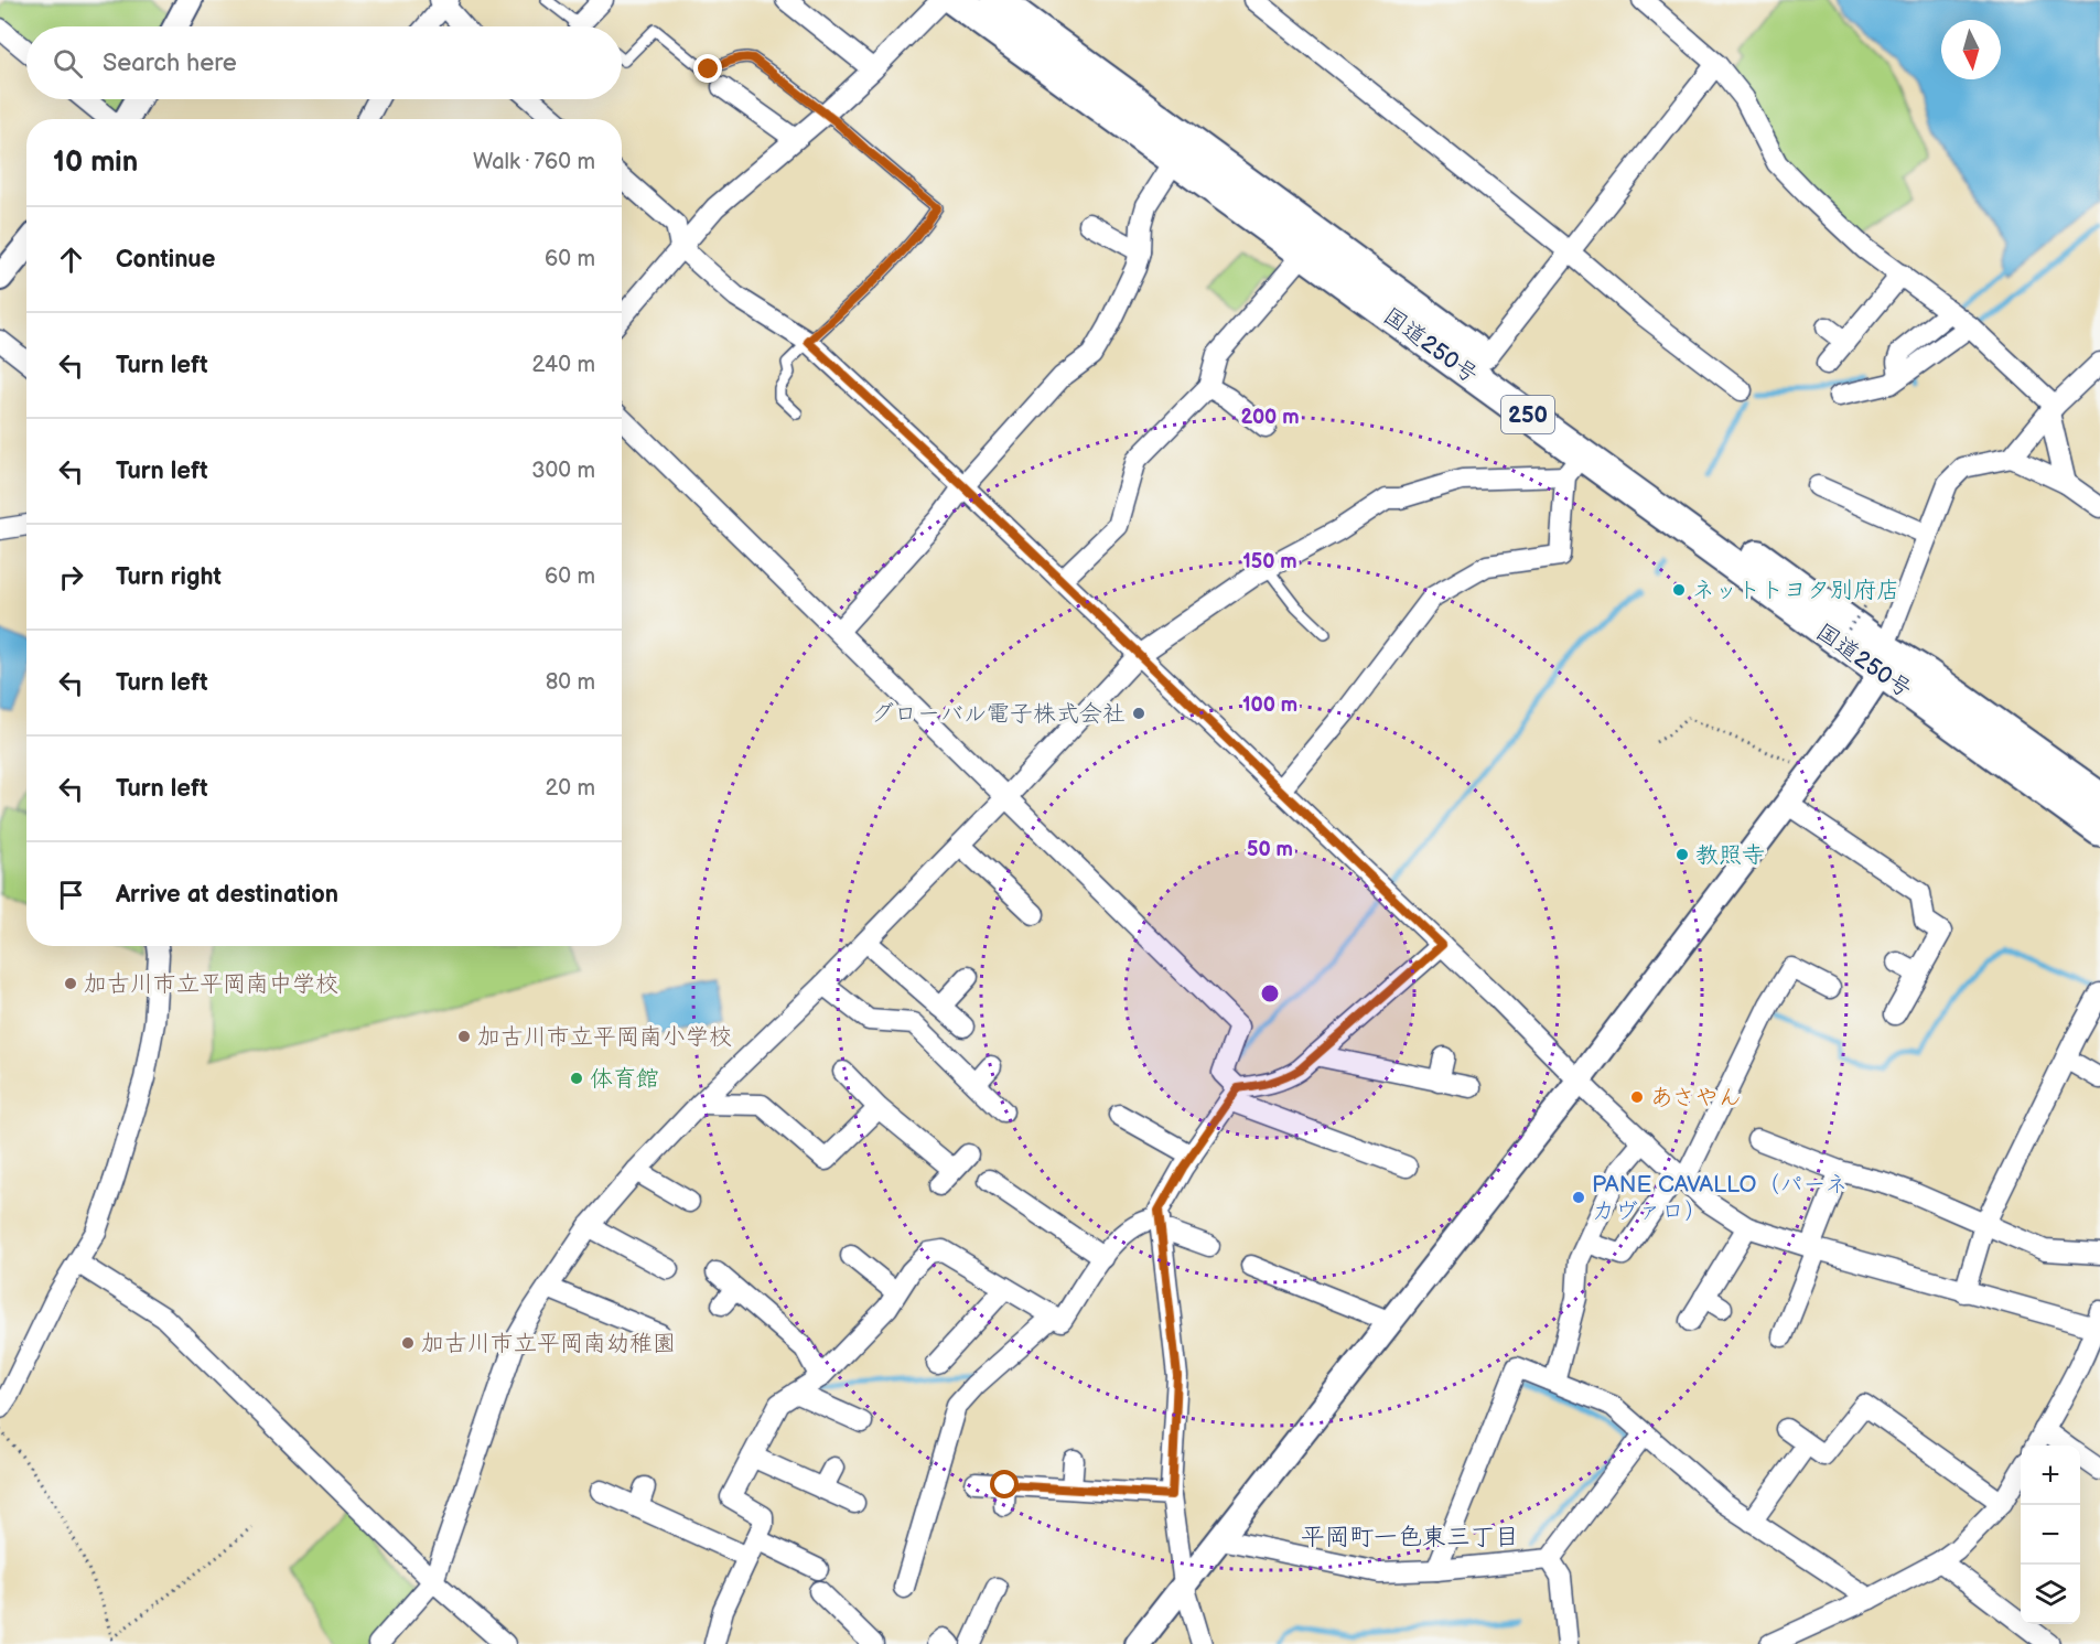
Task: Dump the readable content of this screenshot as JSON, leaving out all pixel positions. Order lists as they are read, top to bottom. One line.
{"streets":{"highway":["国道250号","250"]},"crossings":[["国道250号","250"]],"districts":["平岡町一色東三丁目"],"places":["ネットトヨタ別府店","グローバル電子株式会社","教照寺","加古川市立平岡南中学校","加古川市立平岡南小学校","体育館","あさやん","PANE CAVALLO（パーネ カヴァロ）","加古川市立平岡南幼稚園"],"north":"bottom","page":{"search":"Search here","heading":["10 min","Walk · 760 m"],"list":[["Continue","60 m"],["Turn left","240 m"],["Turn left","300 m"],["Turn right","60 m"],["Turn left","80 m"],["Turn left","20 m"],"Arrive at destination"],"map_buttons":["+","−"]},"rings":["200 m","150 m","100 m","50 m"]}
